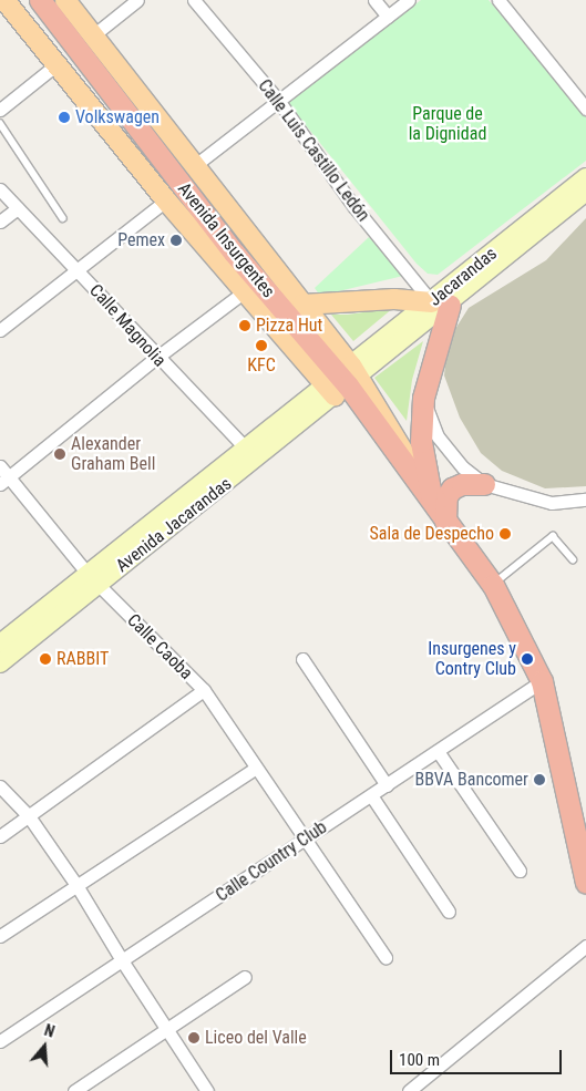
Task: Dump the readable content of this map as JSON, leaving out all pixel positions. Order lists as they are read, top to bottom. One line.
{"streets":{"highway":["Avenida Insurgentes"],"main road":["Jacarandas","Avenida Jacarandas"],"street":["Calle Luis Castillo Ledón","Calle Magnolia","Calle Caoba","Calle Country Club"]},"crossings":[["Calle Luis Castillo Ledón","Jacarandas"],["Avenida Insurgentes","Jacarandas"],["Avenida Insurgentes","Avenida Jacarandas"],["Avenida Insurgentes","Calle Country Club"],["Jacarandas","Avenida Jacarandas"],["Calle Magnolia","Avenida Jacarandas"],["Avenida Jacarandas","Calle Caoba"],["Calle Caoba","Calle Country Club"]],"parks":["Parque de la Dignidad"],"places":["Volkswagen","Pemex","Pizza Hut","KFC","Alexander Graham Bell","Sala de Despecho","RABBIT","Insurgenes y Contry Club","BBVA Bancomer","Liceo del Valle"],"scale_bar":"100 m","north":"top"}
